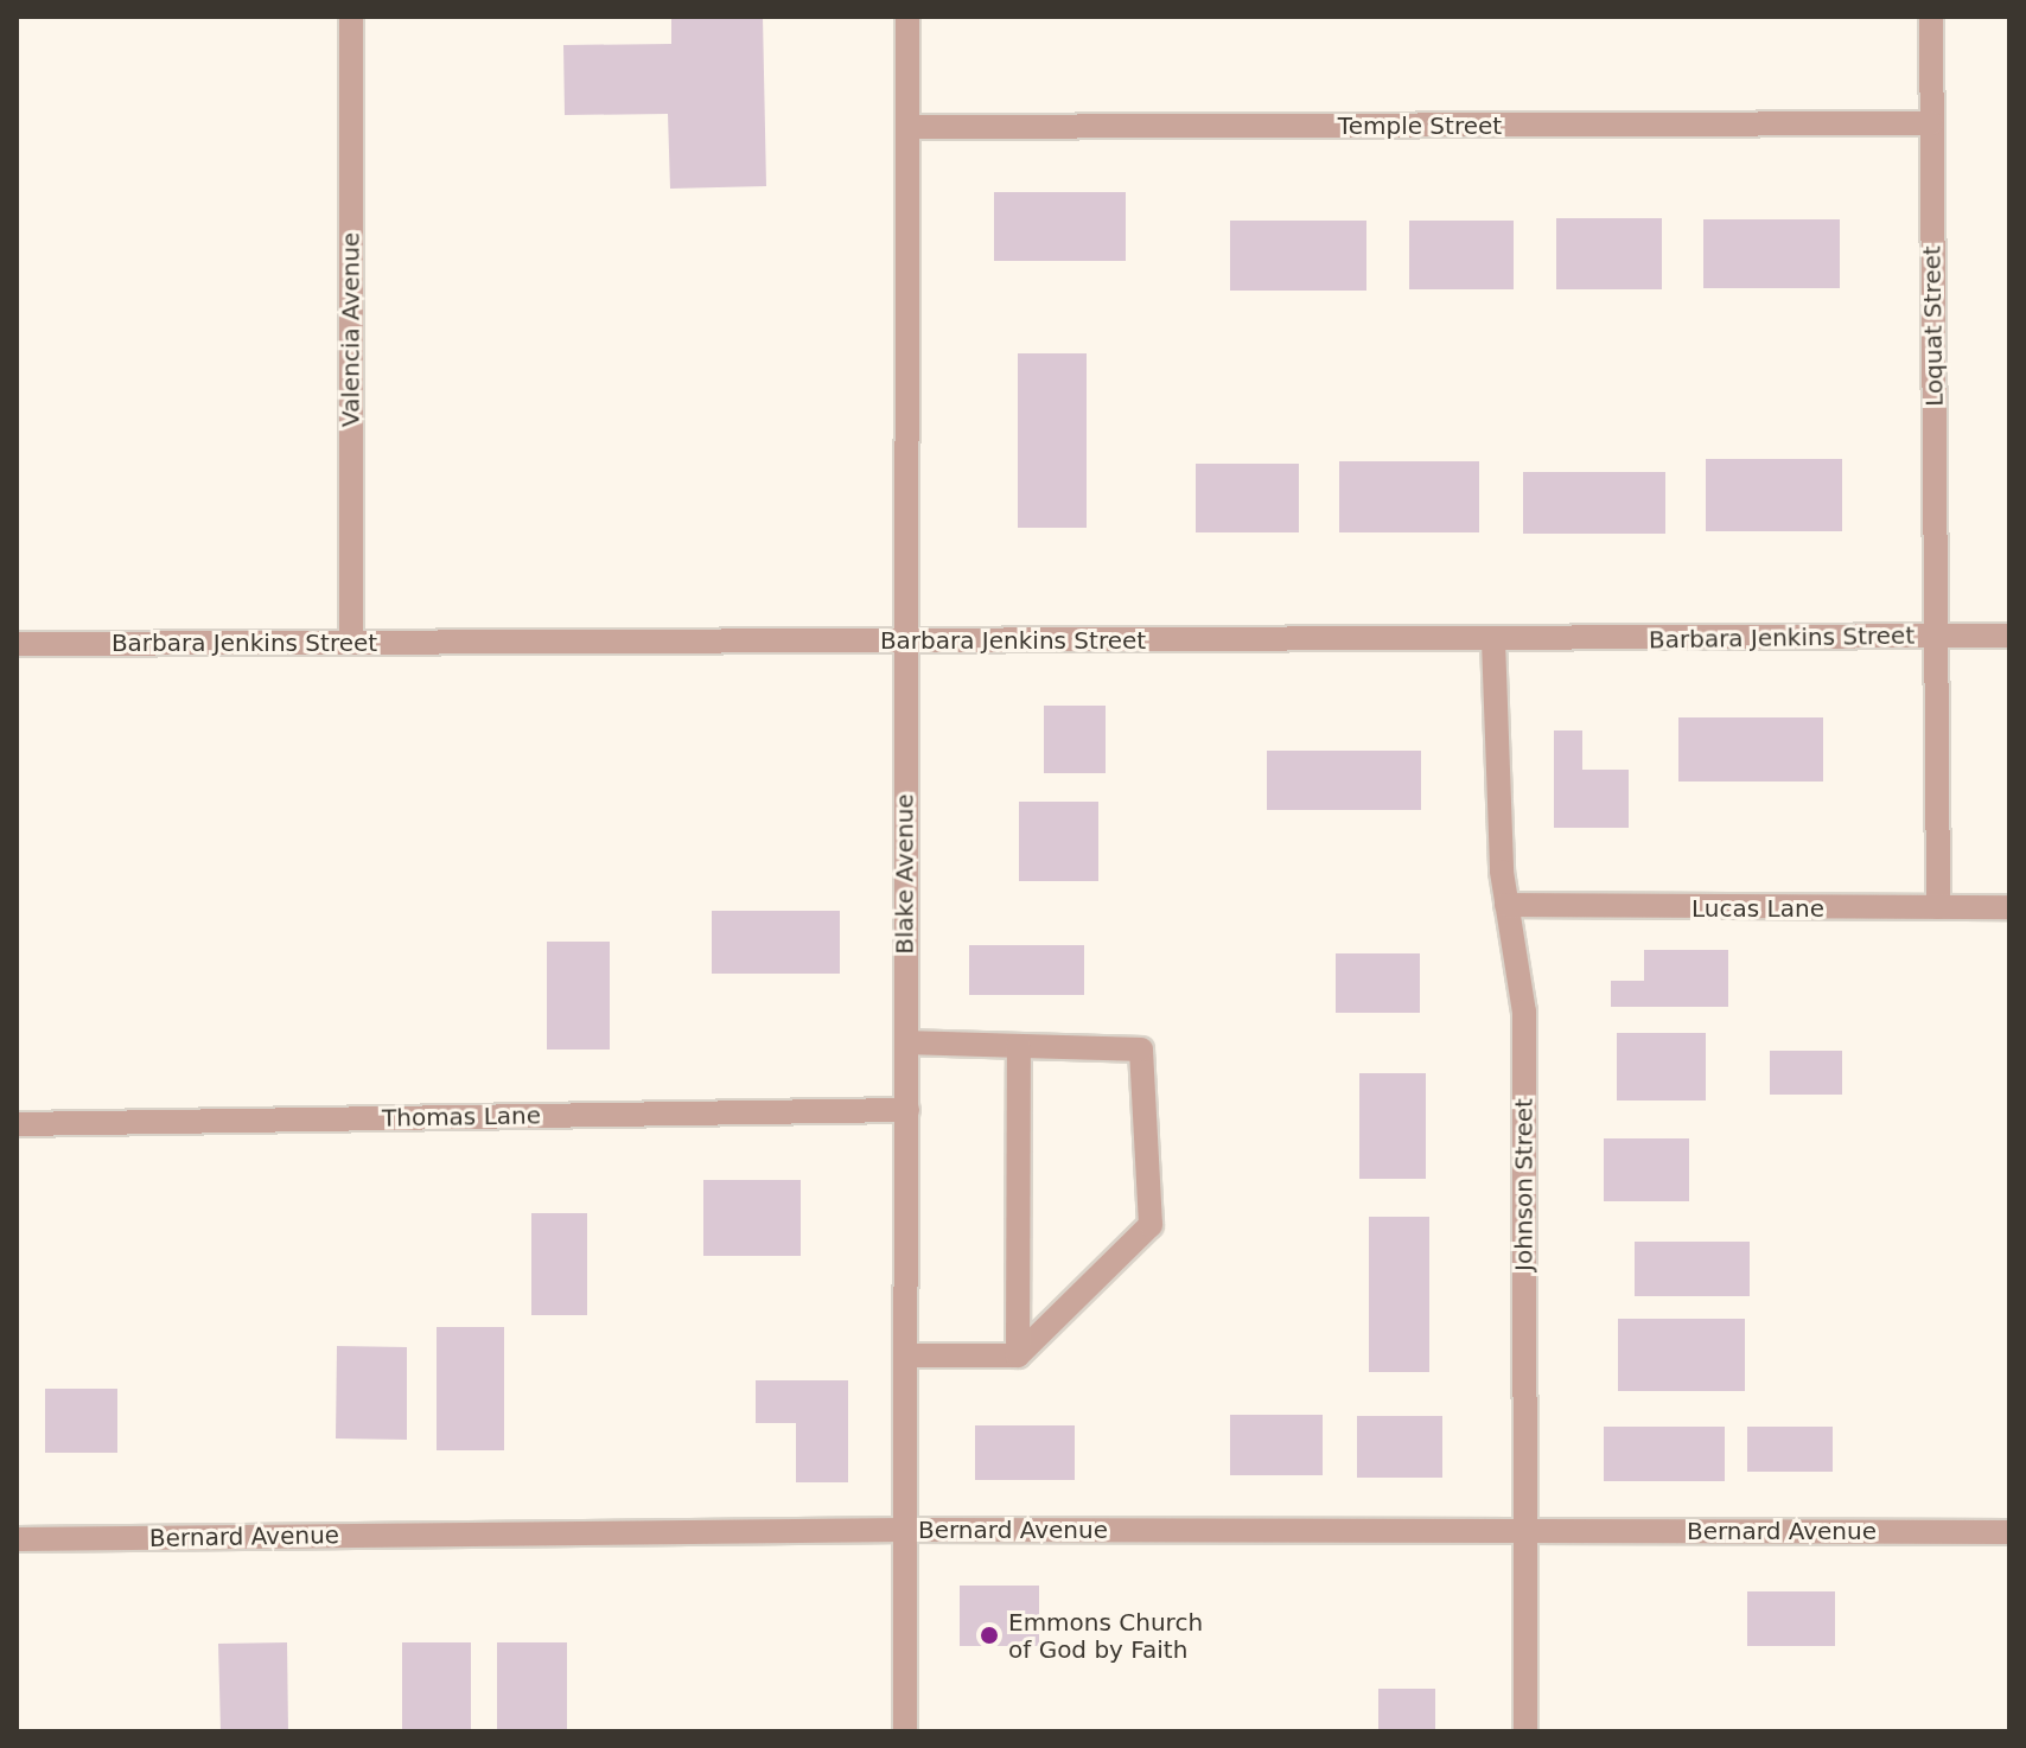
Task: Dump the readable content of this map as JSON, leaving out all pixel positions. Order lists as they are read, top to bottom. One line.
{"streets":{"street":["Temple Street","Loquat Street","Valencia Avenue","Barbara Jenkins Street","Blake Avenue","Lucas Lane","Thomas Lane","Johnson Street","Bernard Avenue"]},"crossings":[["Temple Street","Loquat Street"],["Temple Street","Blake Avenue"],["Loquat Street","Barbara Jenkins Street"],["Loquat Street","Lucas Lane"],["Valencia Avenue","Barbara Jenkins Street"],["Barbara Jenkins Street","Blake Avenue"],["Barbara Jenkins Street","Johnson Street"],["Blake Avenue","Thomas Lane"],["Blake Avenue","Bernard Avenue"],["Lucas Lane","Johnson Street"],["Johnson Street","Bernard Avenue"]],"places":["Emmons Church of God by Faith"]}
